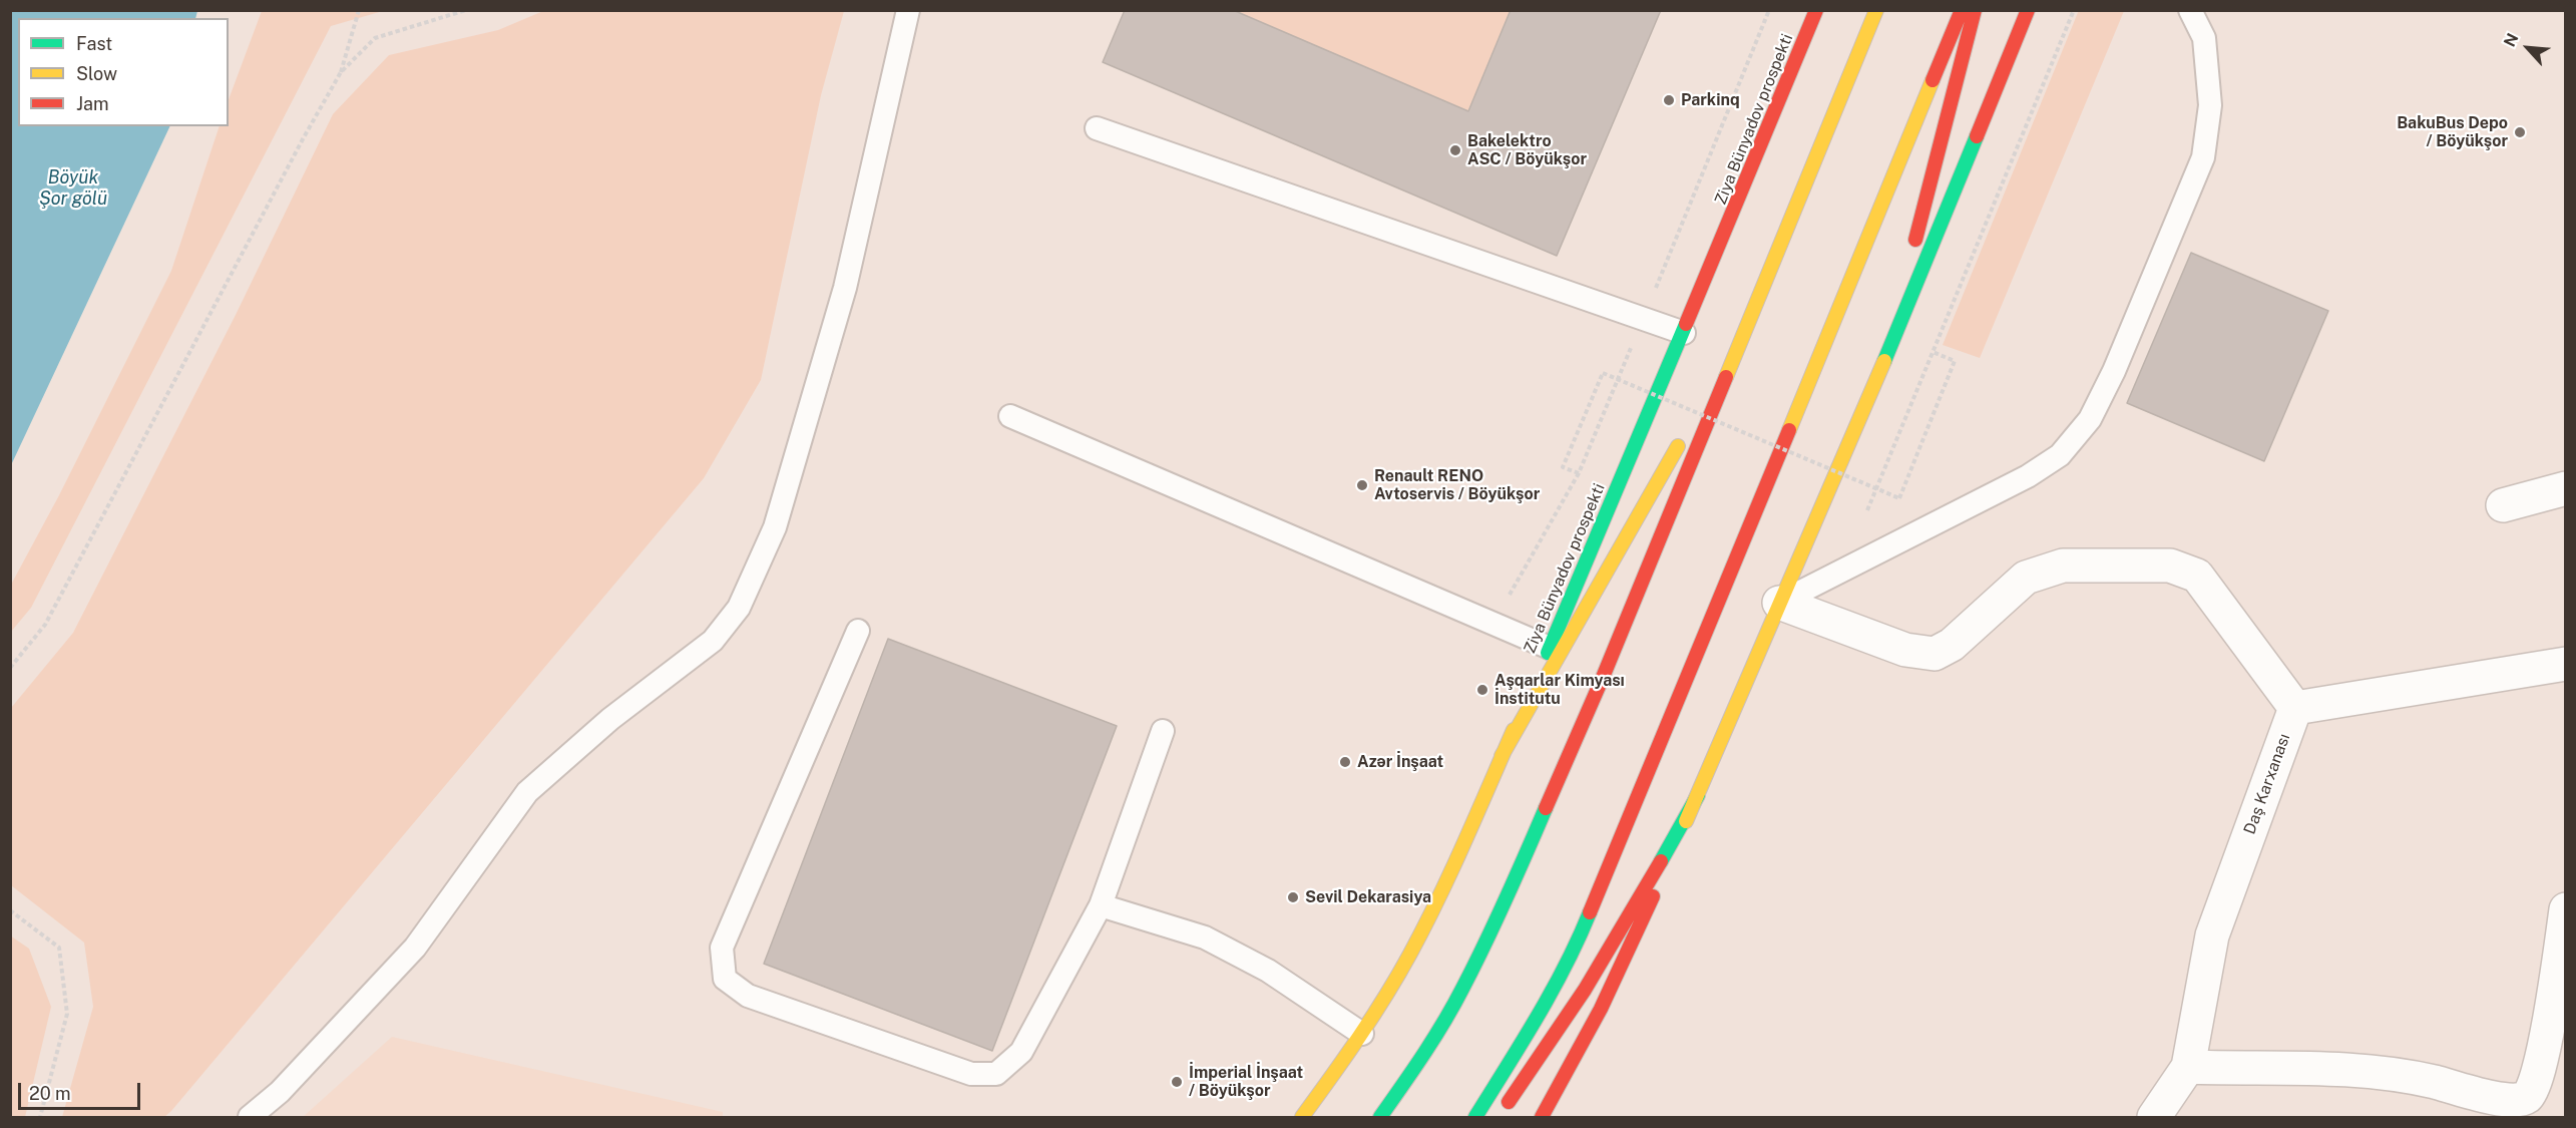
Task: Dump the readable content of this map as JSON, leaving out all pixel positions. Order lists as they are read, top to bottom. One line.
{"streets":{"main road":["Ziya Bünyadov prospekti"],"street":["Daş Karxanası"]},"water":["Böyük Şor gölü"],"places":["Parkinq","BakuBus Depo / Böyükşor","Bakelektro ASC / Böyükşor","Renault RENO Avtoservis / Böyükşor","Aşqarlar Kimyası İnstitutu","Azər İnşaat","Sevil Dekarasiya","İmperial İnşaat / Böyükşor"],"legend":["Fast","Slow","Jam"],"scale_bar":"20 m","north":"top left"}
